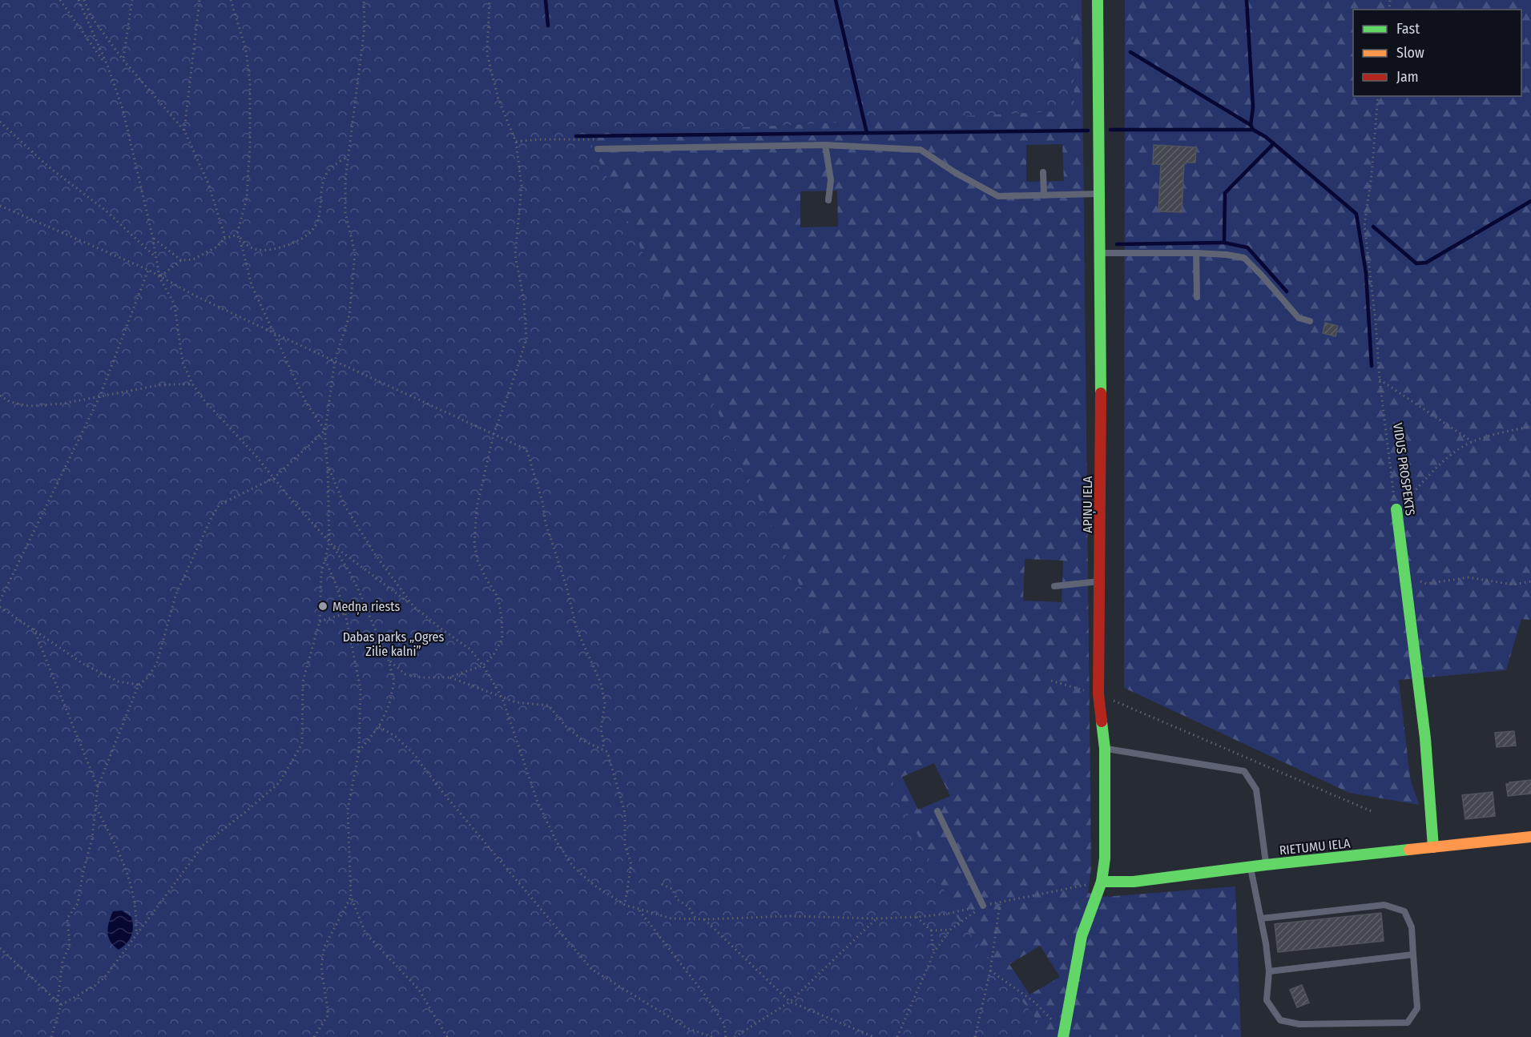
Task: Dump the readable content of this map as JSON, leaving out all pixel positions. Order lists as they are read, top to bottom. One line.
{"streets":{"street":["VIDUS PROSPEKTS","APIŅU IELA","RIETUMU IELA"]},"crossings":[["VIDUS PROSPEKTS","RIETUMU IELA"],["APIŅU IELA","RIETUMU IELA"]],"parks":["Dabas parks „Ogres Zilie kalni”"],"places":["Medņa riests"],"legend":["Fast","Slow","Jam"]}
